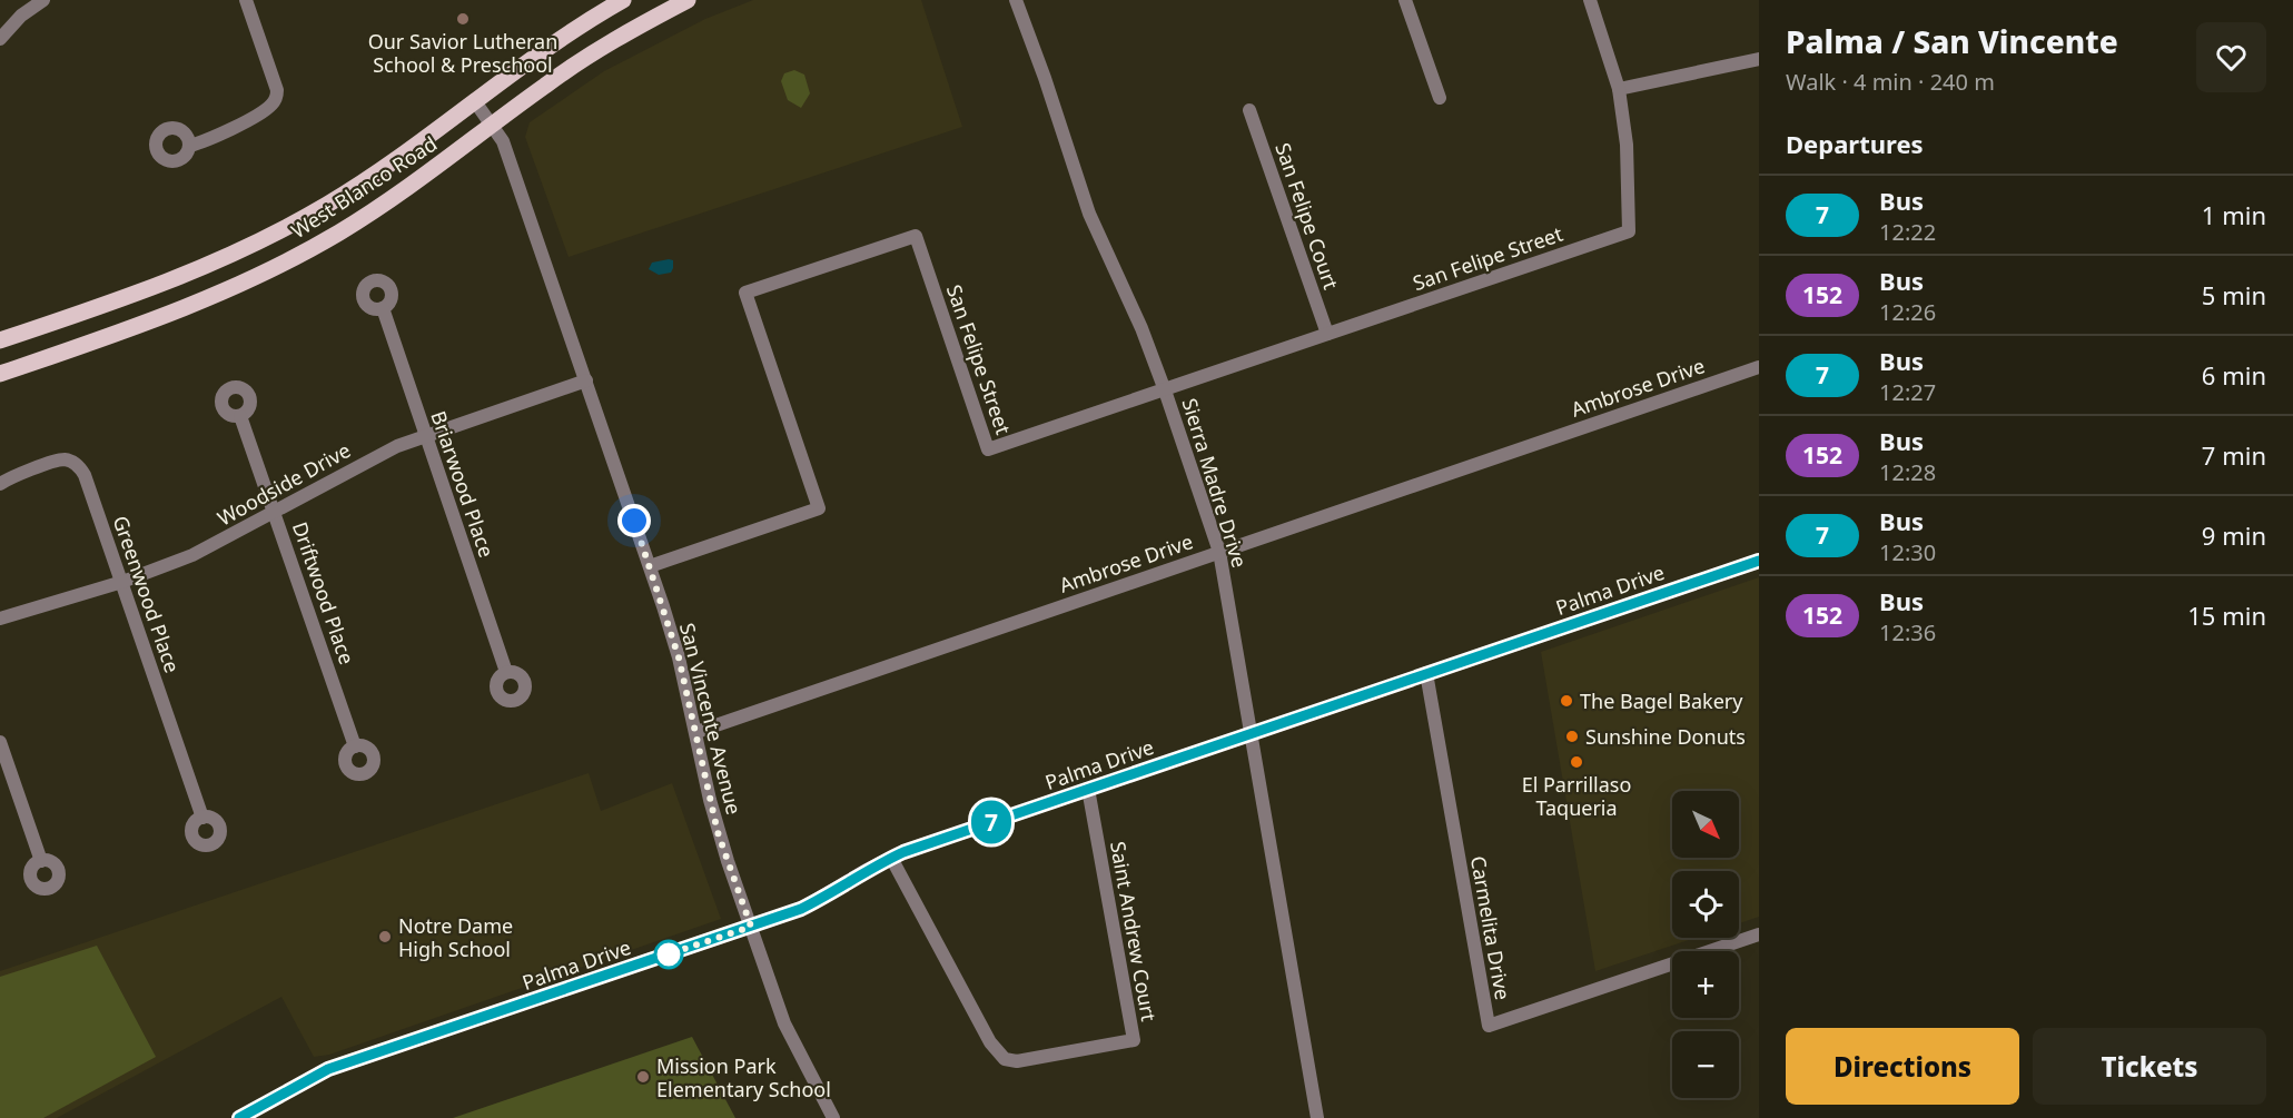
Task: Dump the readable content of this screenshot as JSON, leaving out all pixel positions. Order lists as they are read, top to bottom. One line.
{"streets":{"main road":["West Blanco Road"],"street":["San Felipe Court","San Felipe Street","Ambrose Drive","Sierra Madre Drive","Woodside Drive","Briarwood Place","Palma Drive","Driftwood Place","Greenwood Place","San Vincente Avenue","Carmelita Drive","Saint Andrew Court"]},"crossings":[["West Blanco Road","San Vincente Avenue"],["San Felipe Court","San Felipe Street"],["San Felipe Street","Sierra Madre Drive"],["San Felipe Street","San Vincente Avenue"],["Ambrose Drive","Sierra Madre Drive"],["Ambrose Drive","San Vincente Avenue"],["Sierra Madre Drive","Palma Drive"],["Woodside Drive","Briarwood Place"],["Woodside Drive","Driftwood Place"],["Woodside Drive","Greenwood Place"],["Woodside Drive","San Vincente Avenue"],["Palma Drive","San Vincente Avenue"],["Palma Drive","Carmelita Drive"],["Palma Drive","Saint Andrew Court"]],"places":["Our Savior Lutheran School & Preschool","The Bagel Bakery","Sunshine Donuts","El Parrillaso Taqueria","Notre Dame High School","Mission Park Elementary School"],"lines":["bus line 7"],"north":"bottom right","page":{"on_map":"7","heading":[["Palma / San Vincente","Walk · 4 min · 240 m"],"Departures"],"list":[{"mark":"7","name":"Bus","note":"12:22","value":"1 min"},{"mark":"152","name":"Bus","note":"12:26","value":"5 min"},{"mark":"7","name":"Bus","note":"12:27","value":"6 min"},{"mark":"152","name":"Bus","note":"12:28","value":"7 min"},{"mark":"7","name":"Bus","note":"12:30","value":"9 min"},{"mark":"152","name":"Bus","note":"12:36","value":"15 min"}],"map_buttons":["+","−"],"buttons":["Directions","Tickets"]}}
